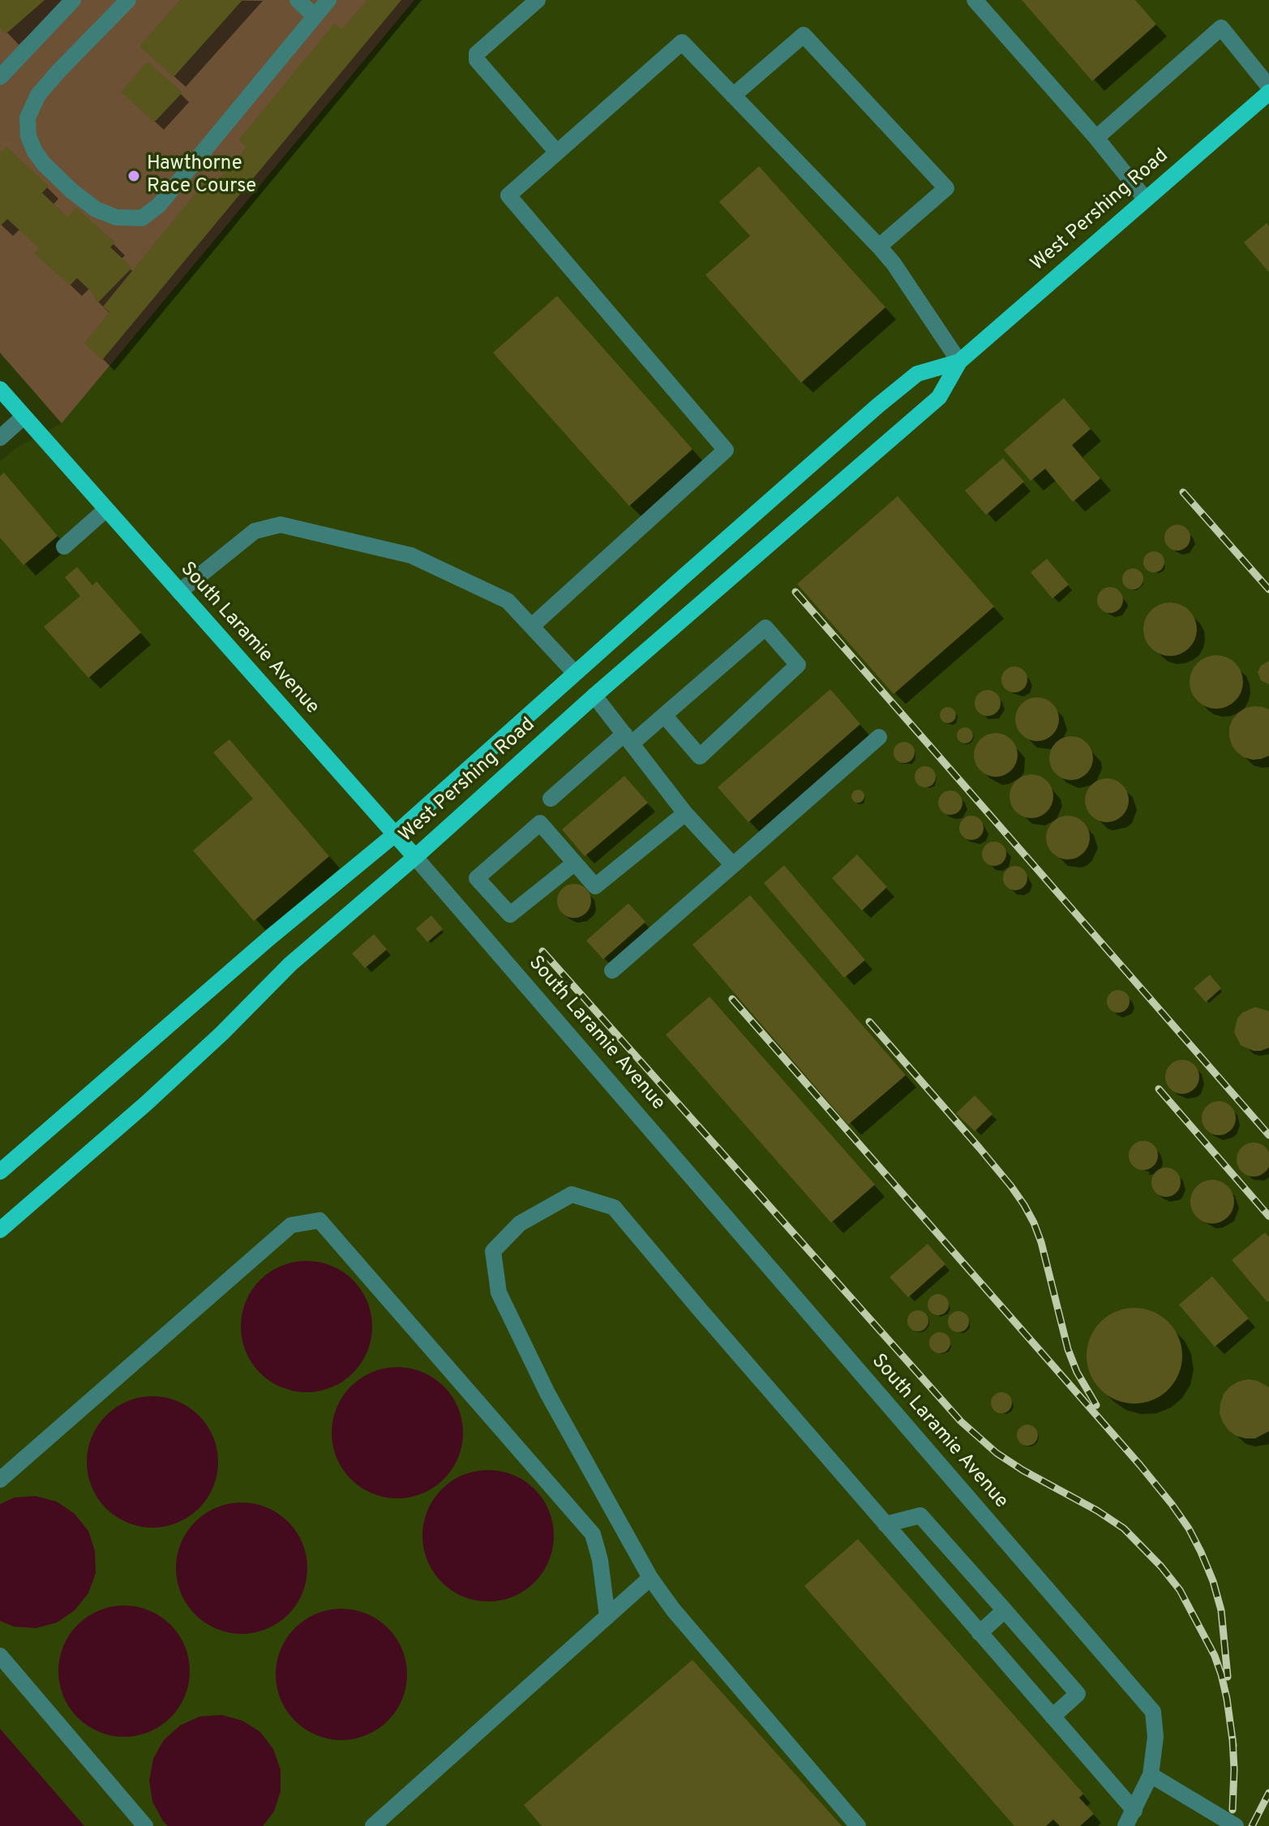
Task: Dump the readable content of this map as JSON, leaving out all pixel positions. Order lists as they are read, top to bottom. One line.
{"streets":{"main road":["West Pershing Road","South Laramie Avenue"]},"crossings":[["West Pershing Road","South Laramie Avenue"]],"places":["Hawthorne Race Course"]}
